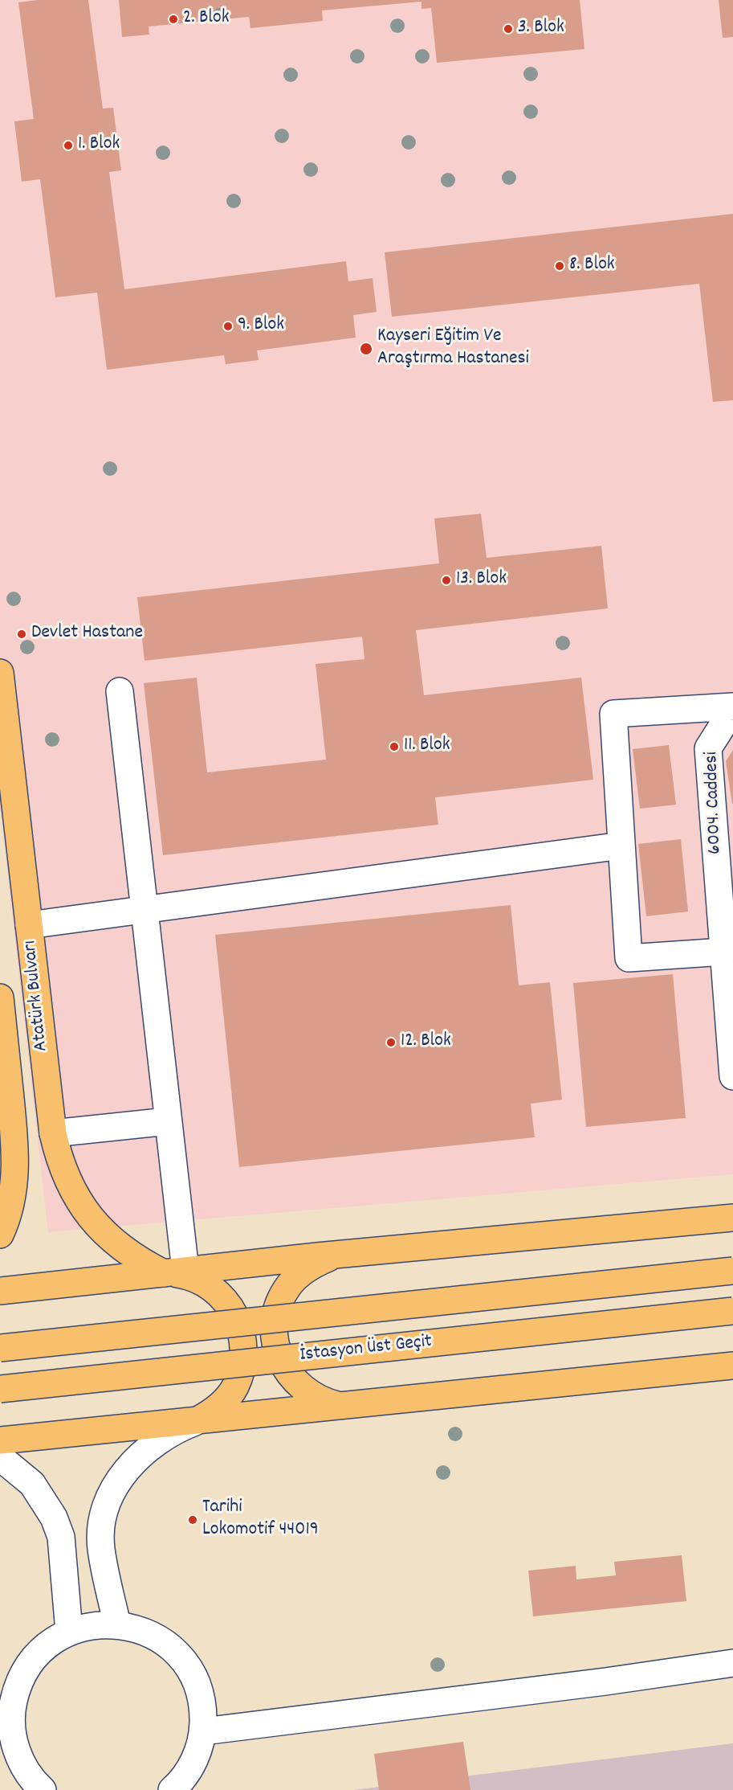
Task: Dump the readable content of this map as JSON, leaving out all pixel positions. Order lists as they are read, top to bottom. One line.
{"streets":{"main road":["Atatürk Bulvarı","İstasyon Üst Geçit"],"street":["6004. Caddesi"]},"places":["2. Blok","3. Blok","1. Blok","8. Blok","9. Blok","Kayseri Eğitim Ve Araştırma Hastanesi","13. Blok","Devlet Hastane","11. Blok","12. Blok","Tarihi Lokomotif 44019"]}
